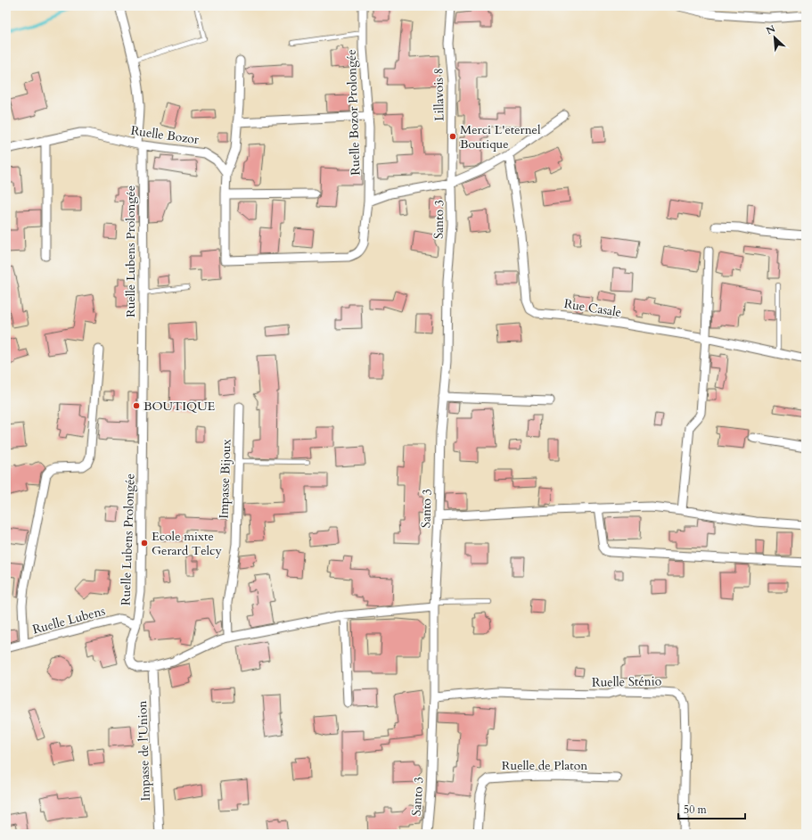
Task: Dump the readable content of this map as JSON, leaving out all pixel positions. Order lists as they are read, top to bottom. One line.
{"streets":{"street":["Lillavois 8","Ruelle Bozor Prolongée","Ruelle Bozor","Santo 3","Ruelle Lubens Prolongée","Rue Casale","Impasse Bijoux","Ruelle Lubens","Ruelle Sténio","Impasse de l'Union","Ruelle de Platon"]},"crossings":[["Lillavois 8","Santo 3"],["Ruelle Bozor","Ruelle Lubens Prolongée"],["Santo 3","Ruelle Lubens Prolongée"],["Santo 3","Ruelle Sténio"],["Ruelle Lubens Prolongée","Impasse Bijoux"],["Ruelle Lubens Prolongée","Ruelle Lubens"],["Ruelle Lubens Prolongée","Impasse de l'Union"]],"places":["Merci L'eternel Boutique","BOUTIQUE","Ecole mixte Gerard Telcy"],"scale_bar":"50 m","north":"top left"}
